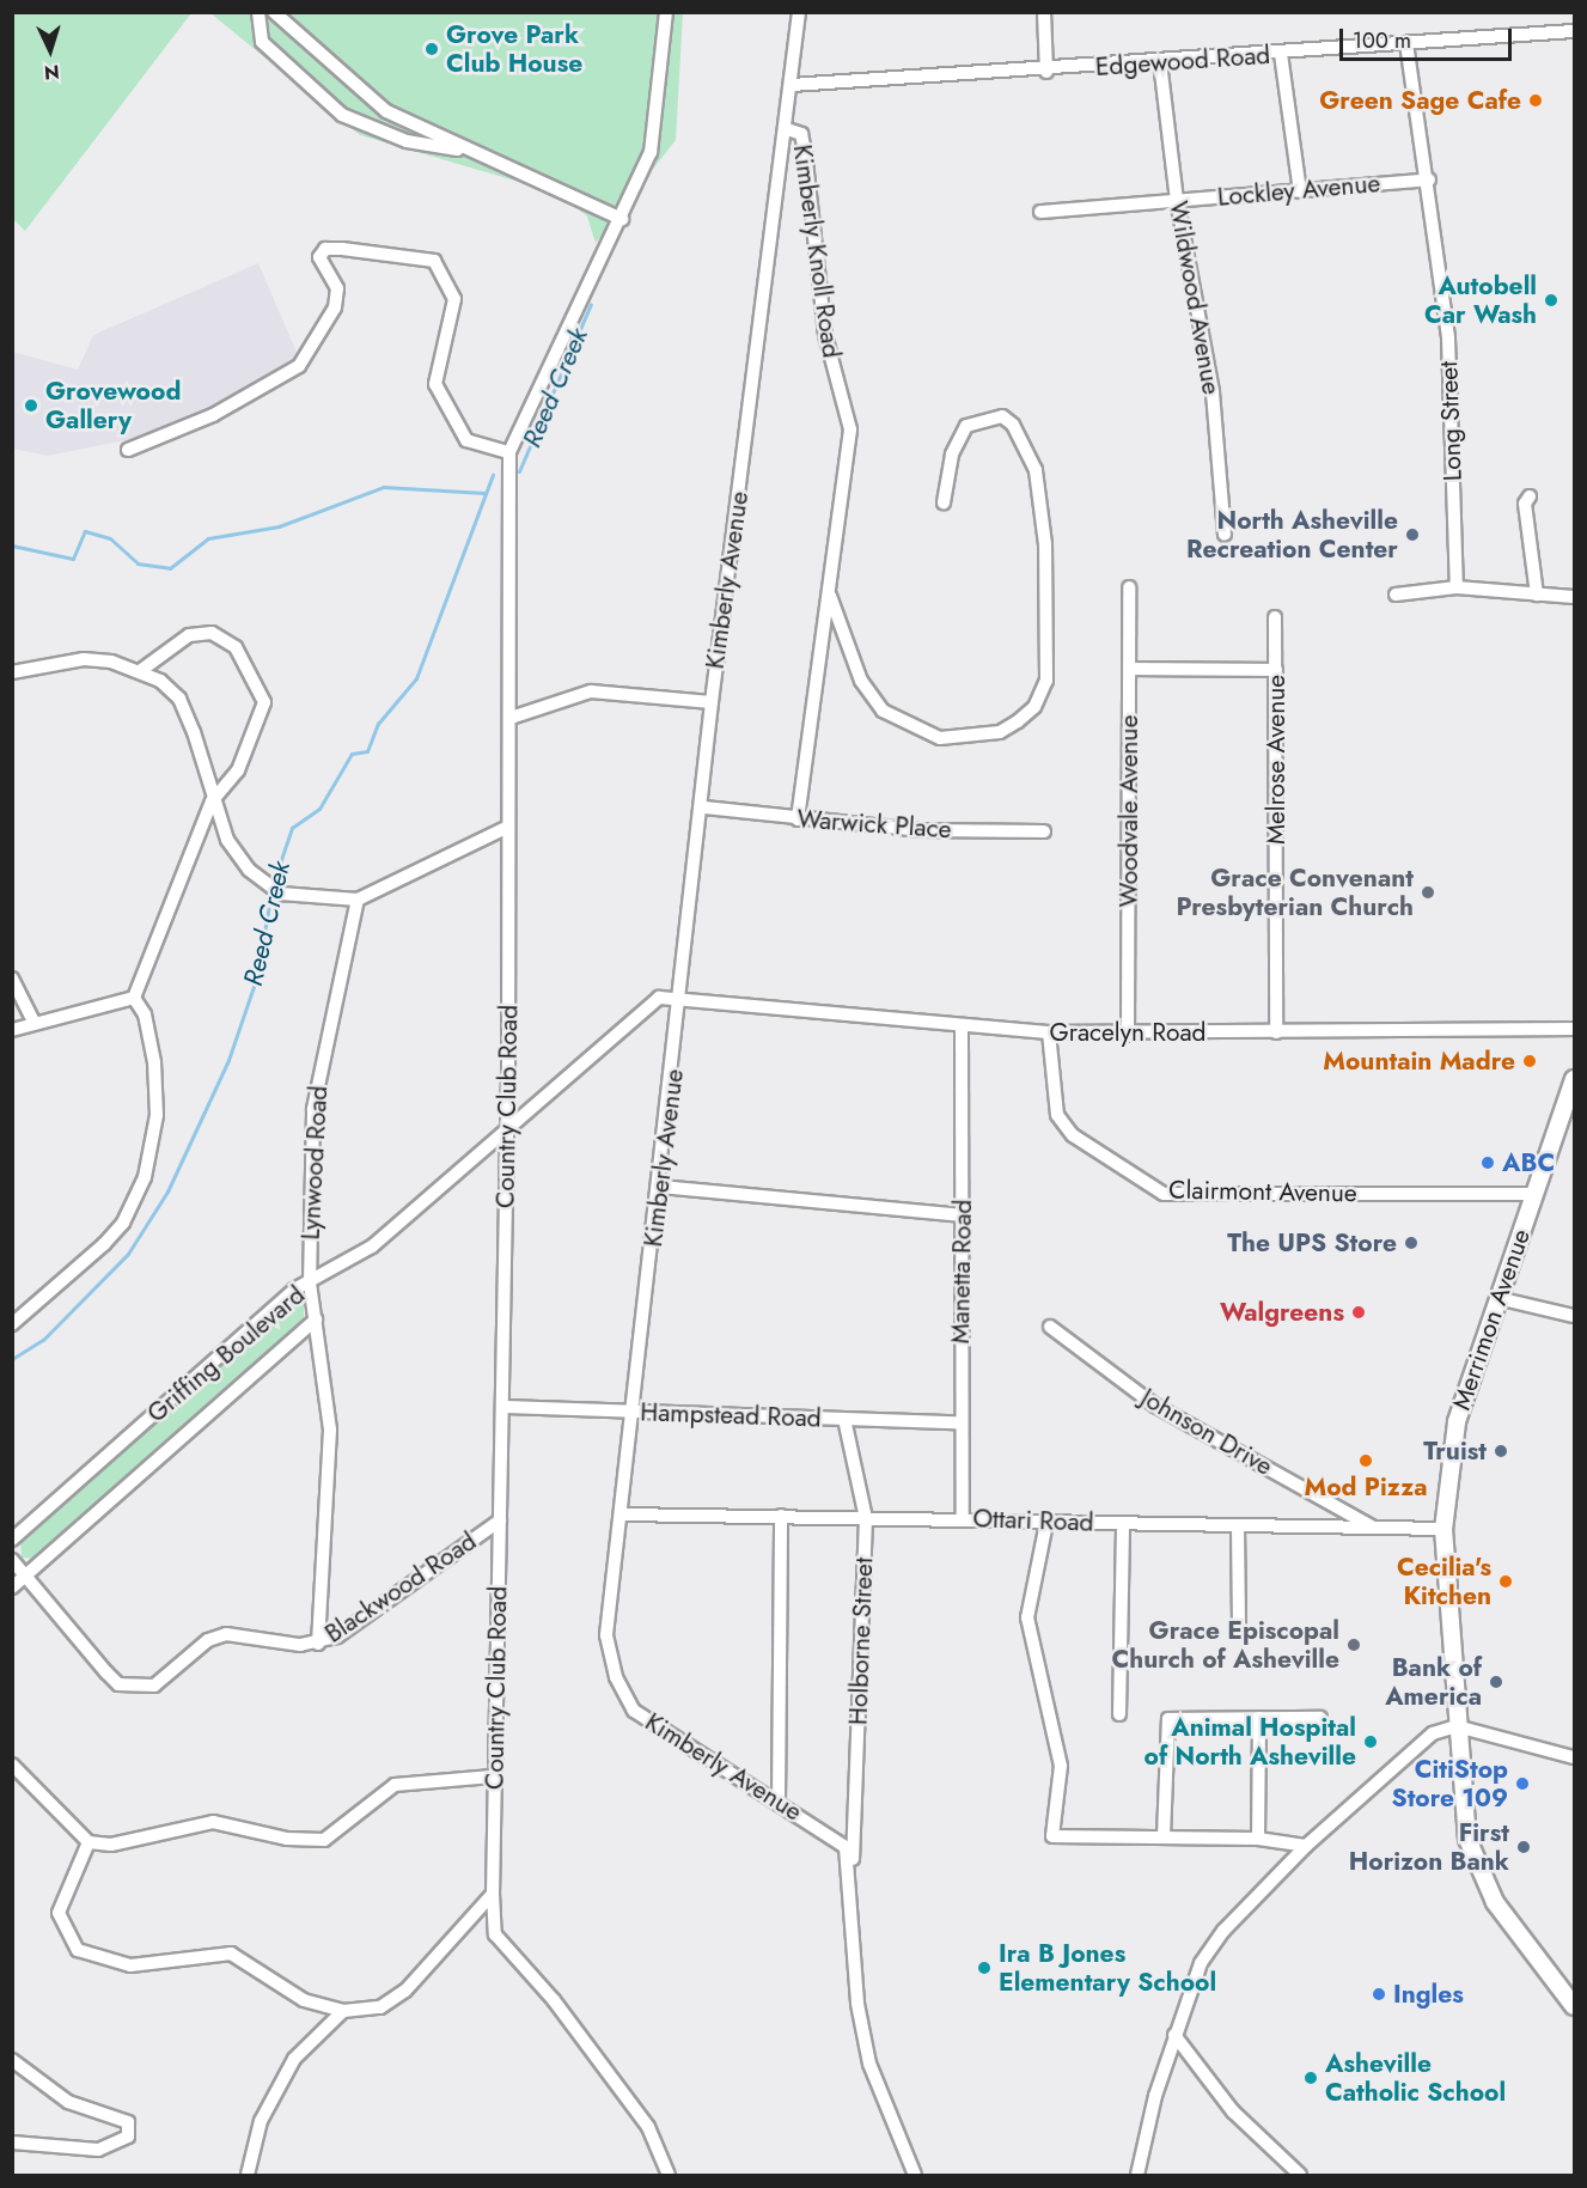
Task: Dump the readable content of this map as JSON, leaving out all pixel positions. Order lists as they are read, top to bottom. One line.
{"streets":{"main road":["Merrimon Avenue"],"street":["Edgewood Road","Lockley Avenue","Kimberly Knoll Road","Wildwood Avenue","Long Street","Kimberly Avenue","Melrose Avenue","Woodvale Avenue","Warwick Place","Gracelyn Road","Country Club Road","Lynwood Road","Clairmont Avenue","Manetta Road","Griffing Boulevard","Hampstead Road","Johnson Drive","Ottari Road","Blackwood Road","Holborne Street"]},"crossings":[["Edgewood Road","Wildwood Avenue"],["Edgewood Road","Long Street"],["Edgewood Road","Kimberly Avenue"],["Lockley Avenue","Wildwood Avenue"],["Lockley Avenue","Long Street"],["Kimberly Knoll Road","Kimberly Avenue"],["Kimberly Knoll Road","Warwick Place"],["Kimberly Avenue","Warwick Place"],["Kimberly Avenue","Gracelyn Road"],["Kimberly Avenue","Griffing Boulevard"],["Kimberly Avenue","Hampstead Road"],["Kimberly Avenue","Ottari Road"],["Kimberly Avenue","Holborne Street"],["Melrose Avenue","Gracelyn Road"],["Woodvale Avenue","Gracelyn Road"],["Gracelyn Road","Clairmont Avenue"],["Gracelyn Road","Manetta Road"],["Gracelyn Road","Griffing Boulevard"],["Country Club Road","Griffing Boulevard"],["Country Club Road","Hampstead Road"],["Country Club Road","Blackwood Road"],["Lynwood Road","Griffing Boulevard"],["Lynwood Road","Blackwood Road"],["Clairmont Avenue","Merrimon Avenue"],["Manetta Road","Hampstead Road"],["Manetta Road","Ottari Road"],["Merrimon Avenue","Ottari Road"],["Griffing Boulevard","Blackwood Road"],["Hampstead Road","Holborne Street"],["Johnson Drive","Ottari Road"],["Ottari Road","Holborne Street"]],"water":["Reed Creek"],"places":["Grove Park Club House","Green Sage Cafe","Autobell Car Wash","Grovewood Gallery","North Asheville Recreation Center","Grace Convenant Presbyterian Church","Mountain Madre","ABC","The UPS Store","Walgreens","Truist","Mod Pizza","Cecilia's Kitchen","Grace Episcopal Church of Asheville","Bank of America","Animal Hospital of North Asheville","CitiStop Store 109","First Horizon Bank","Ira B Jones Elementary School","Ingles","Asheville Catholic School"],"scale_bar":"100 m","north":"bottom"}
